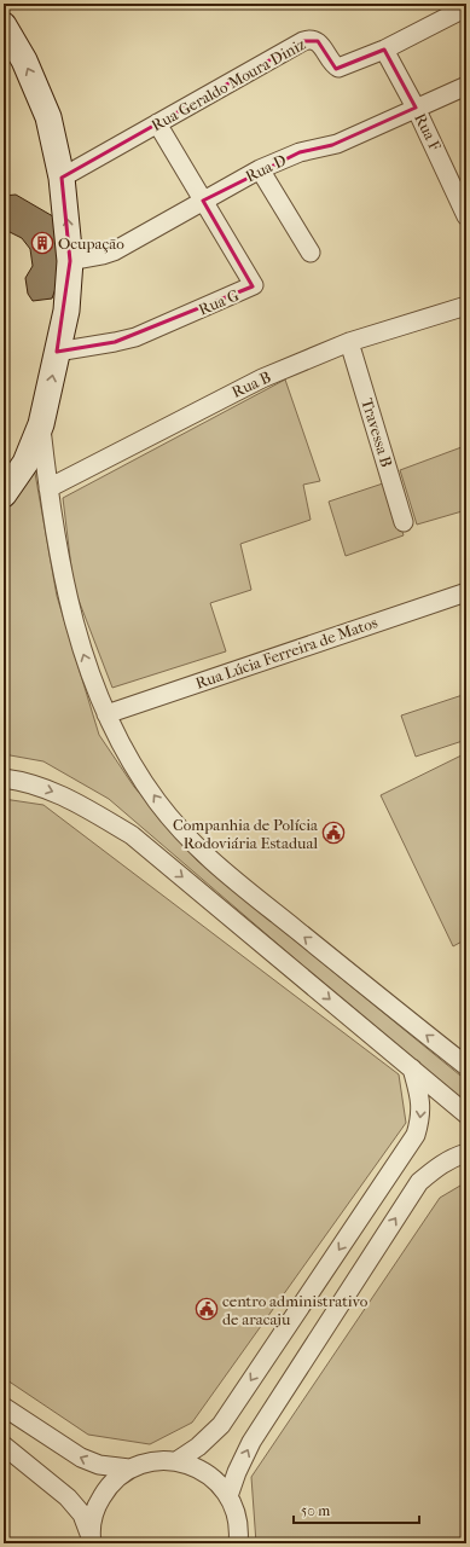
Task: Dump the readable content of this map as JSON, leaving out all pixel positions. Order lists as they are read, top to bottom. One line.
{"streets":{"street":["Rua Geraldo Moura Diniz","Rua F","Rua D","Rua G","Rua B","Travessa B","Rua Lúcia Ferreira de Matos"]},"crossings":[["Rua Geraldo Moura Diniz","Rua F"],["Rua Geraldo Moura Diniz","Rua G"],["Rua F","Rua D"],["Rua D","Rua G"],["Rua B","Travessa B"]],"places":{"building":["Ocupação"],"public building":["Companhia de Polícia Rodoviária Estadual","centro administrativo de aracaju"]},"scale_bar":"50 m"}
